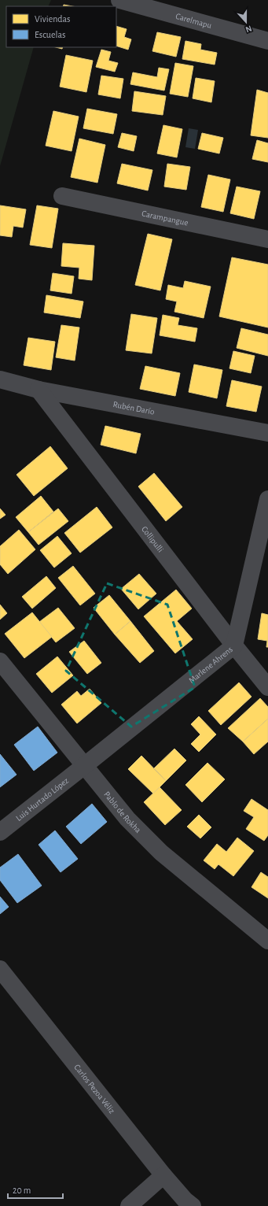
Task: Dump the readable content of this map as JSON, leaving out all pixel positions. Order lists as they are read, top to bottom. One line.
{"streets":{"street":["Carelmapu","Carampangue","Rubén Darío","Collipulli","Marlene Ahrens","Luis Hurtado López","Pablo de Rokha","Carlos Pezoa Véliz"]},"crossings":[["Rubén Darío","Collipulli"],["Collipulli","Marlene Ahrens"],["Marlene Ahrens","Luis Hurtado López"],["Marlene Ahrens","Pablo de Rokha"],["Luis Hurtado López","Pablo de Rokha"]],"legend":["Viviendas","Escuelas"],"scale_bar":"20 m","north":"bottom"}
